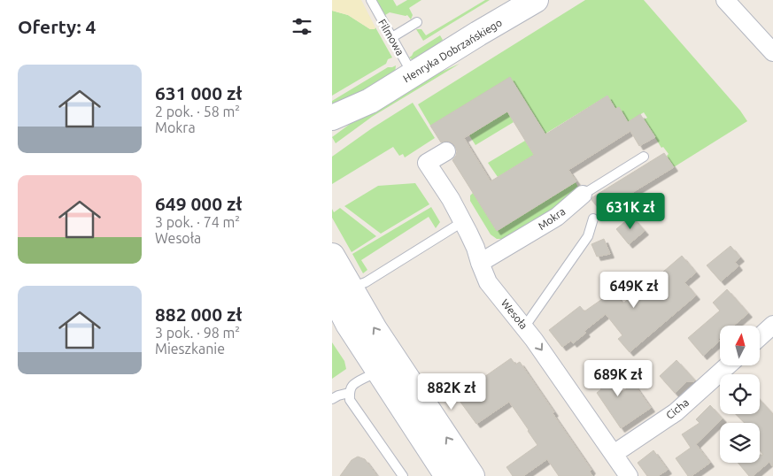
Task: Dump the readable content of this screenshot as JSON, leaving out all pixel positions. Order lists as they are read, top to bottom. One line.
{"streets":{"street":["Henryka Dobrzańskiego","Mokra","Wesoła","Cicha"],"lane":["Filmowa"]},"crossings":[["Filmowa","Henryka Dobrzańskiego"],["Mokra","Wesoła"],["Wesoła","Cicha"]],"north":"top","page":{"heading":"Oferty: 4","list":[{"name":"631 000 zł","note":"2 pok. · 58 m² · Mokra"},{"name":"649 000 zł","note":"3 pok. · 74 m² · Wesoła"},{"name":"882 000 zł","note":"3 pok. · 98 m² · Mieszkanie"}],"price":["631K zł","649K zł","689K zł","882K zł"]}}
